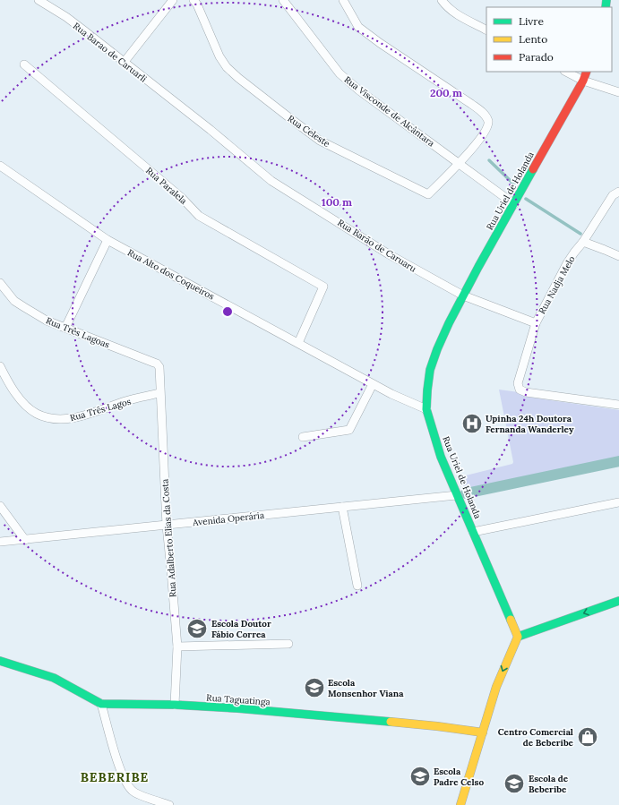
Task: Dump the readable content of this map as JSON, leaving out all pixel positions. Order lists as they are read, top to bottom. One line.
{"streets":{"main road":["Rua Uriel de Holanda","Rua Taguatinga"],"street":["Rua Barao de Caruarli","Rua Visconde de Alcântara","Rua Celeste","Rua Paralela","Rua Barão de Caruaru","Rua Alto dos Coqueiros","Rua Nadja Melo","Rua Três Lagoas","Rua Três Lagos","Avenida Operária","Rua Adalberto Elias da Costa"]},"crossings":[["Rua Barao de Caruarli","Rua Barão de Caruaru"],["Rua Visconde de Alcântara","Rua Celeste"],["Rua Visconde de Alcântara","Rua Uriel de Holanda"],["Rua Paralela","Rua Alto dos Coqueiros"],["Rua Uriel de Holanda","Rua Barão de Caruaru"],["Rua Uriel de Holanda","Rua Alto dos Coqueiros"],["Rua Uriel de Holanda","Avenida Operária"],["Rua Barão de Caruaru","Rua Nadja Melo"],["Rua Três Lagoas","Rua Adalberto Elias da Costa"],["Rua Três Lagos","Rua Adalberto Elias da Costa"],["Avenida Operária","Rua Adalberto Elias da Costa"],["Rua Adalberto Elias da Costa","Rua Taguatinga"]],"districts":["BEBERIBE"],"places":{"hospital":["Upinha 24h Doutora Fernanda Wanderley"],"school or university":["Escola Doutor Fábio Correa","Escola Monsenhor Viana","Escola Padre Celso","Escola de Beberibe"],"shop":["Centro Comercial de Beberibe"]},"legend":["Livre","Lento","Parado"],"rings":["200 m","100 m"]}
